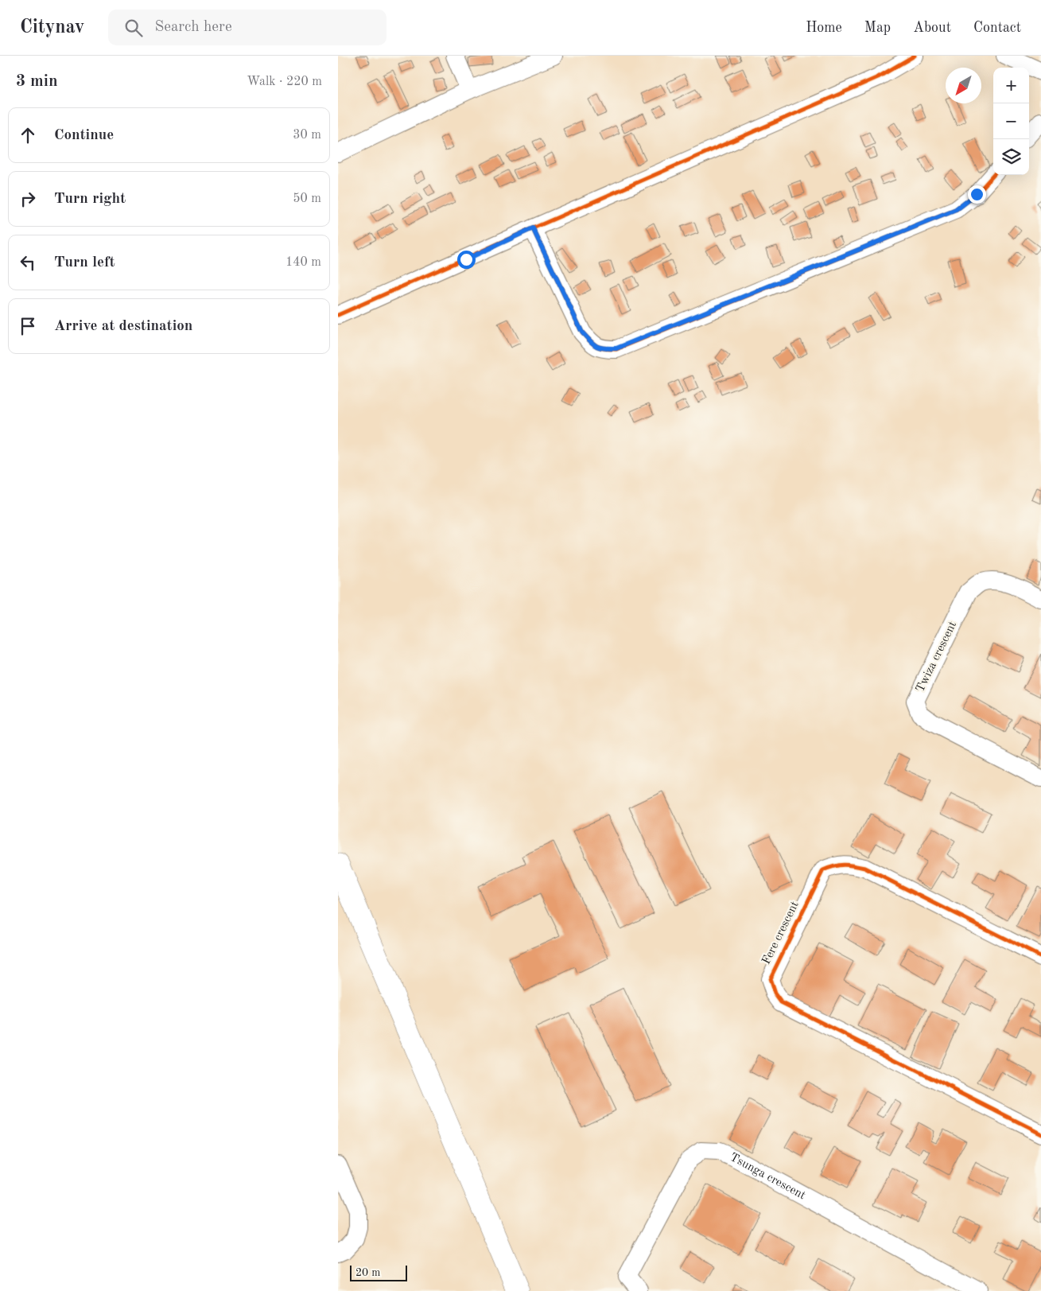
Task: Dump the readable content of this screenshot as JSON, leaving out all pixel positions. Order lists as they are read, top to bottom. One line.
{"streets":{"street":["Twiza crescent","Fere crescent","Tsunga crescent"]},"scale_bar":"20 m","north":"bottom left","page":{"header":"Citynav","search":"Search here","nav":["Home","Map","About","Contact"],"heading":["3 min","Walk · 220 m"],"map_buttons":["+","−"],"list":[["Continue","30 m"],["Turn right","50 m"],["Turn left","140 m"],"Arrive at destination"],"scale":"20 m"}}
